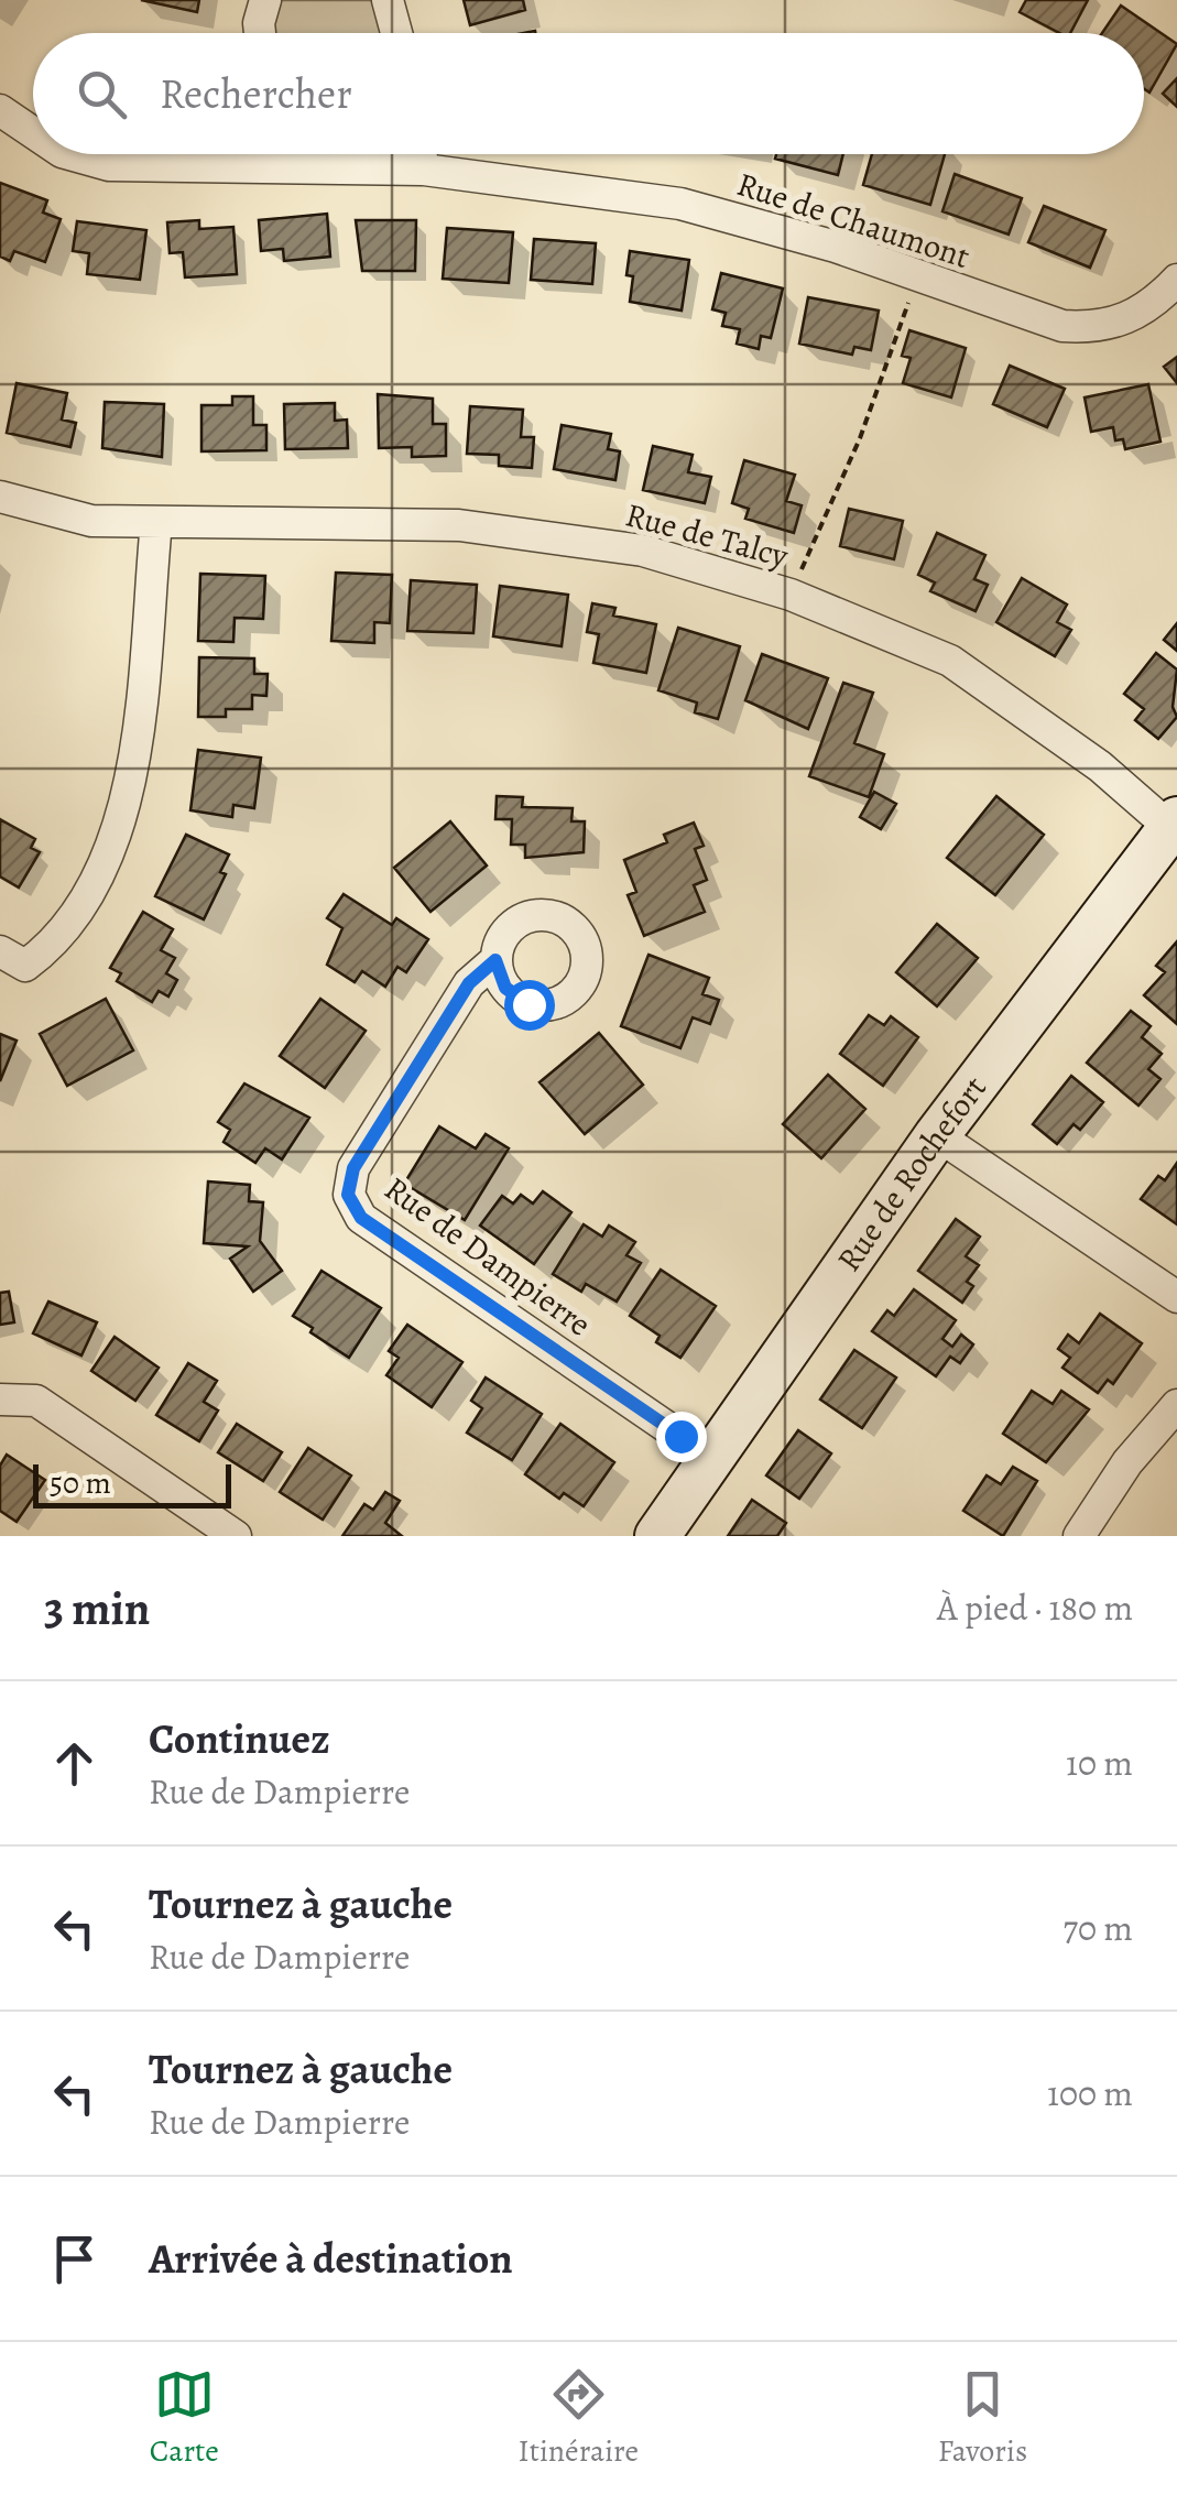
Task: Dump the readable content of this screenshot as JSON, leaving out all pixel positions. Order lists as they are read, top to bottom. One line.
{"streets":{"street":["Rue de Chaumont","Rue de Talcy","Rue de Rochefort","Rue de Dampierre"]},"crossings":[["Rue de Talcy","Rue de Rochefort"],["Rue de Rochefort","Rue de Dampierre"]],"scale_bar":"50 m","page":{"search":"Rechercher","scale":"50 m","heading":["3 min","À pied · 180 m"],"list":[["Continuez","Rue de Dampierre","10 m"],["Tournez à gauche","Rue de Dampierre","70 m"],["Tournez à gauche","Rue de Dampierre","100 m"],"Arrivée à destination"],"nav":["Carte","Itinéraire","Favoris"]}}
